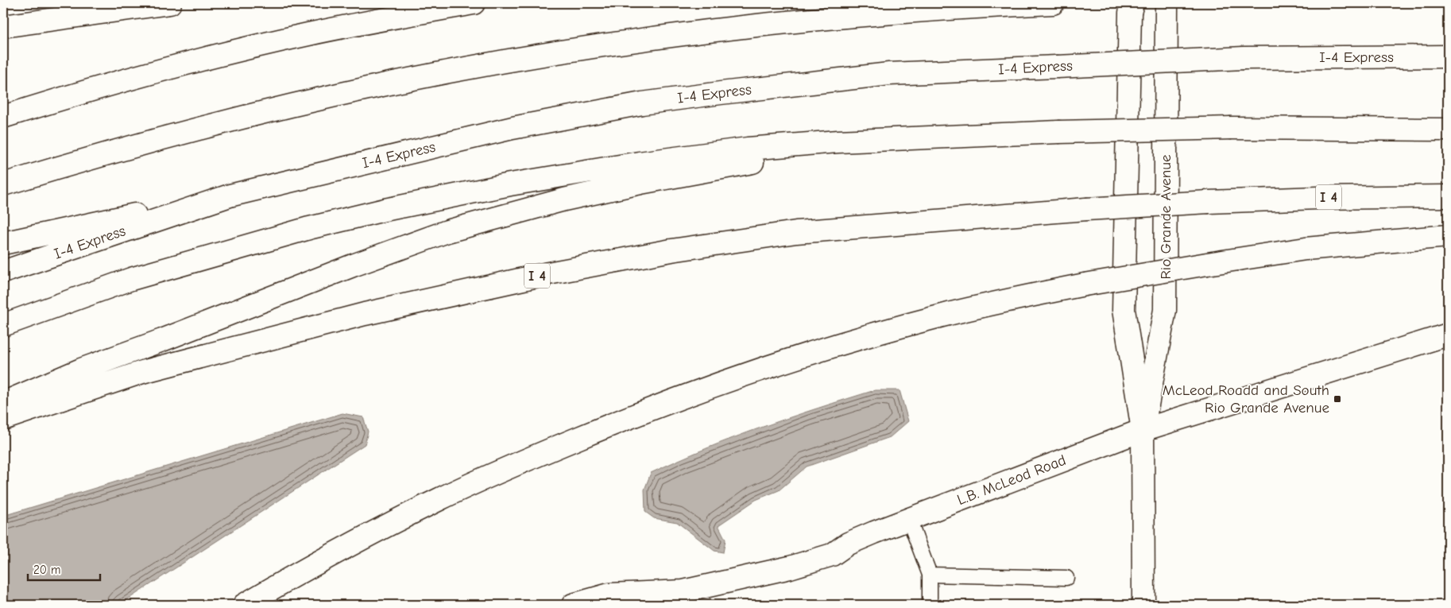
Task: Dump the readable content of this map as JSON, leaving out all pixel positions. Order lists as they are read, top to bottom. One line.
{"streets":{"main road":["I-4 Express","I 4","Rio Grande Avenue","L.B. McLeod Road"]},"crossings":[["Rio Grande Avenue","L.B. McLeod Road"]],"places":{"transit":["McLeod Roadd and South Rio Grande Avenue"]},"scale_bar":"20 m"}
